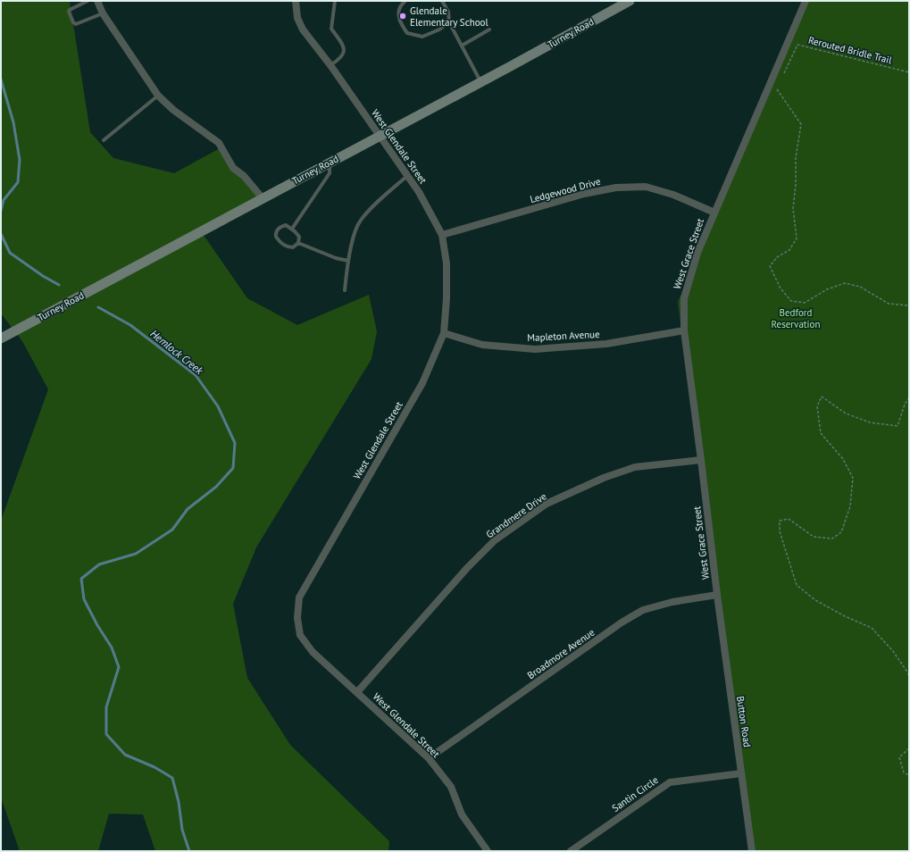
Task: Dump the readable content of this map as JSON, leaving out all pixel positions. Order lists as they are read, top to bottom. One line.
{"streets":{"street":["Turney Road","West Glendale Street","Ledgewood Drive","West Grace Street","Mapleton Avenue","Grandmere Drive","Broadmore Avenue","Button Road","Santin Circle"],"path":["Rerouted Bridle Trail"]},"crossings":[["Turney Road","West Glendale Street"],["West Glendale Street","Ledgewood Drive"],["West Glendale Street","Mapleton Avenue"],["West Glendale Street","Grandmere Drive"],["West Glendale Street","Broadmore Avenue"],["Ledgewood Drive","West Grace Street"],["West Grace Street","Mapleton Avenue"],["West Grace Street","Grandmere Drive"],["West Grace Street","Broadmore Avenue"],["West Grace Street","Button Road"],["Broadmore Avenue","Button Road"],["Button Road","Santin Circle"]],"water":["Hemlock Creek"],"parks":["Bedford Reservation"],"places":["Glendale Elementary School"]}
